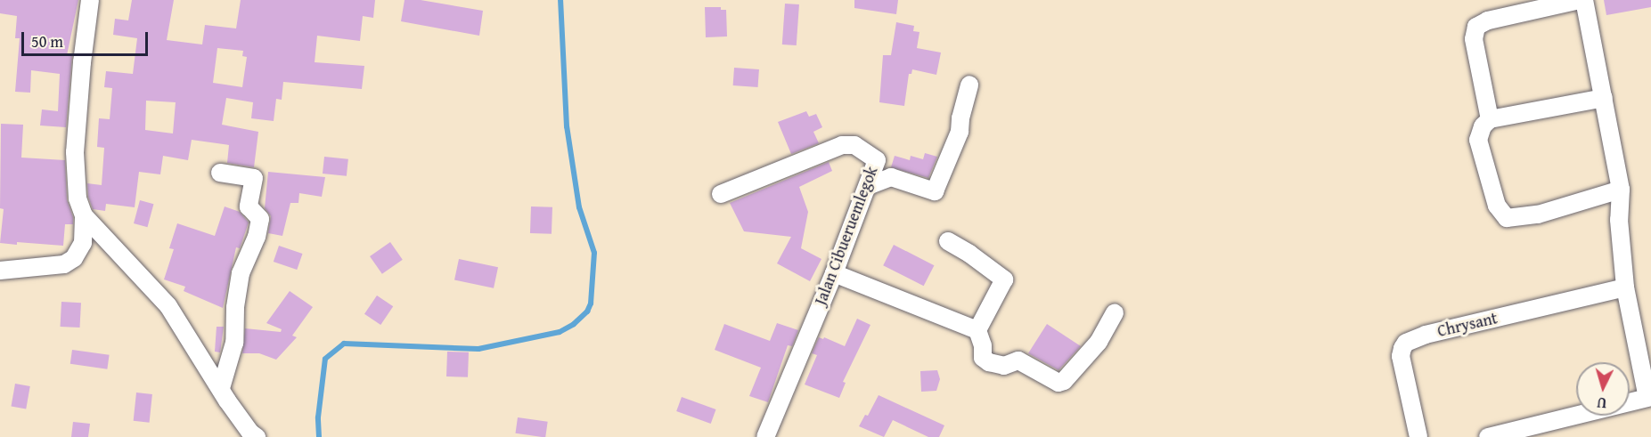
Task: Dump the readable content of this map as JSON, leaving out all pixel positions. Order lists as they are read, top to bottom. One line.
{"streets":{"street":["Jalan Cibueruemlegok","Chrysant"]},"scale_bar":"50 m","north":"bottom"}
